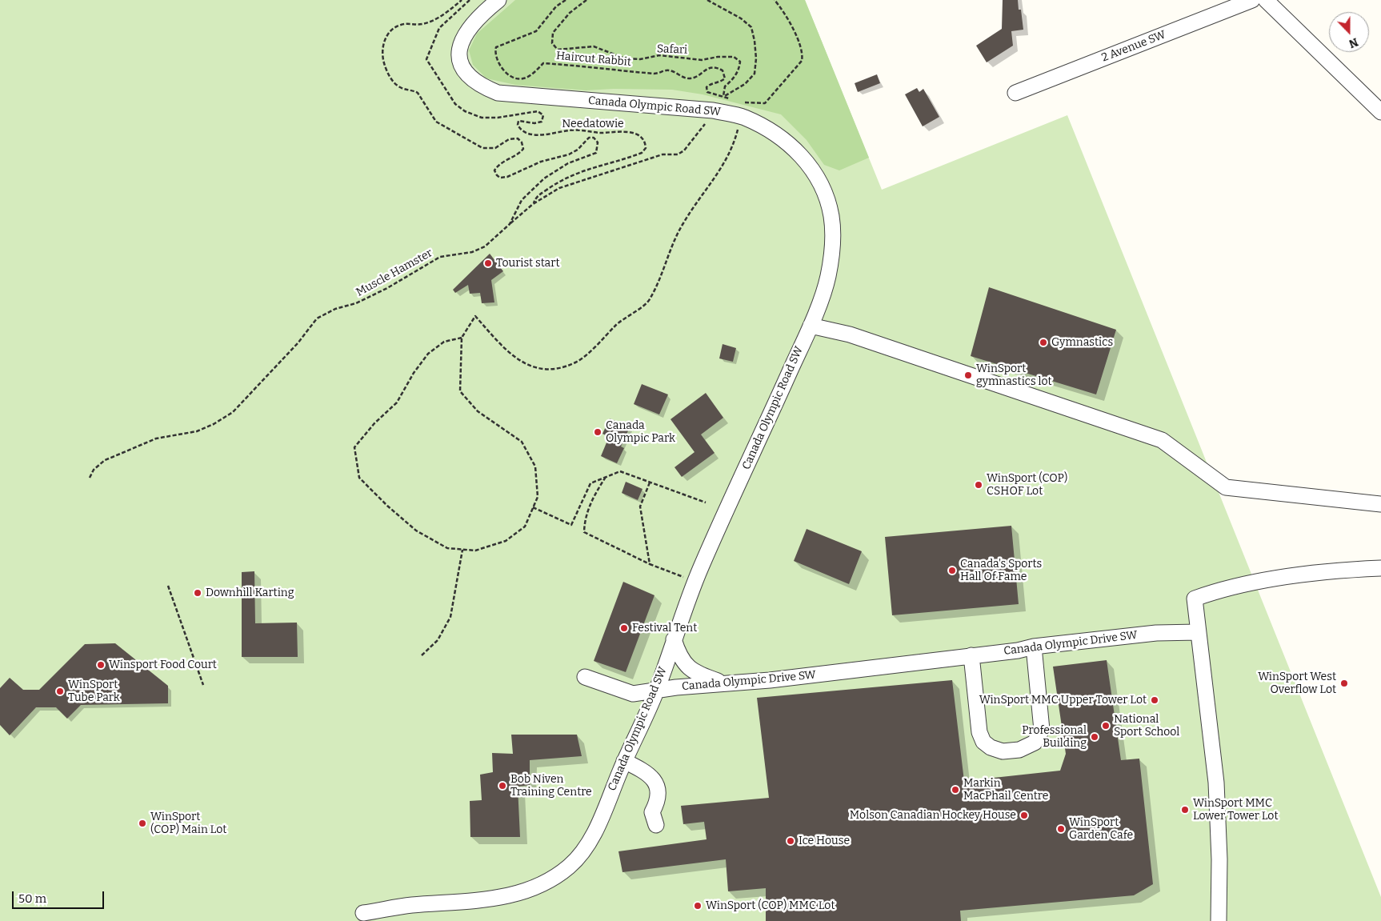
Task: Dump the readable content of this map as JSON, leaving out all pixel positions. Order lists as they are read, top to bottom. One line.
{"streets":{"street":["2 Avenue SW","Canada Olympic Road SW","Canada Olympic Drive SW"],"path":["Safari","Haircut Rabbit","Needatowie","Muscle Hamster"]},"crossings":[["Safari","Haircut Rabbit"],["Canada Olympic Road SW","Canada Olympic Drive SW"]],"places":["Tourist start","Gymnastics","WinSport gymnastics lot","Canada Olympic Park","WinSport (COP) CSHOF Lot","Canada's Sports Hall Of Fame","Downhill Karting","Festival Tent","Winsport Food Court","WinSport West Overflow Lot","WinSport Tube Park","WinSport MMC Upper Tower Lot","National Sport School","Professional Building","Bob Niven Training Centre","Markin MacPhail Centre","WinSport MMC Lower Tower Lot","Molson Canadian Hockey House","WinSport (COP) Main Lot","WinSport Garden Cafe","Ice House","WinSport (COP) MMC Lot"],"scale_bar":"50 m","north":"bottom"}
